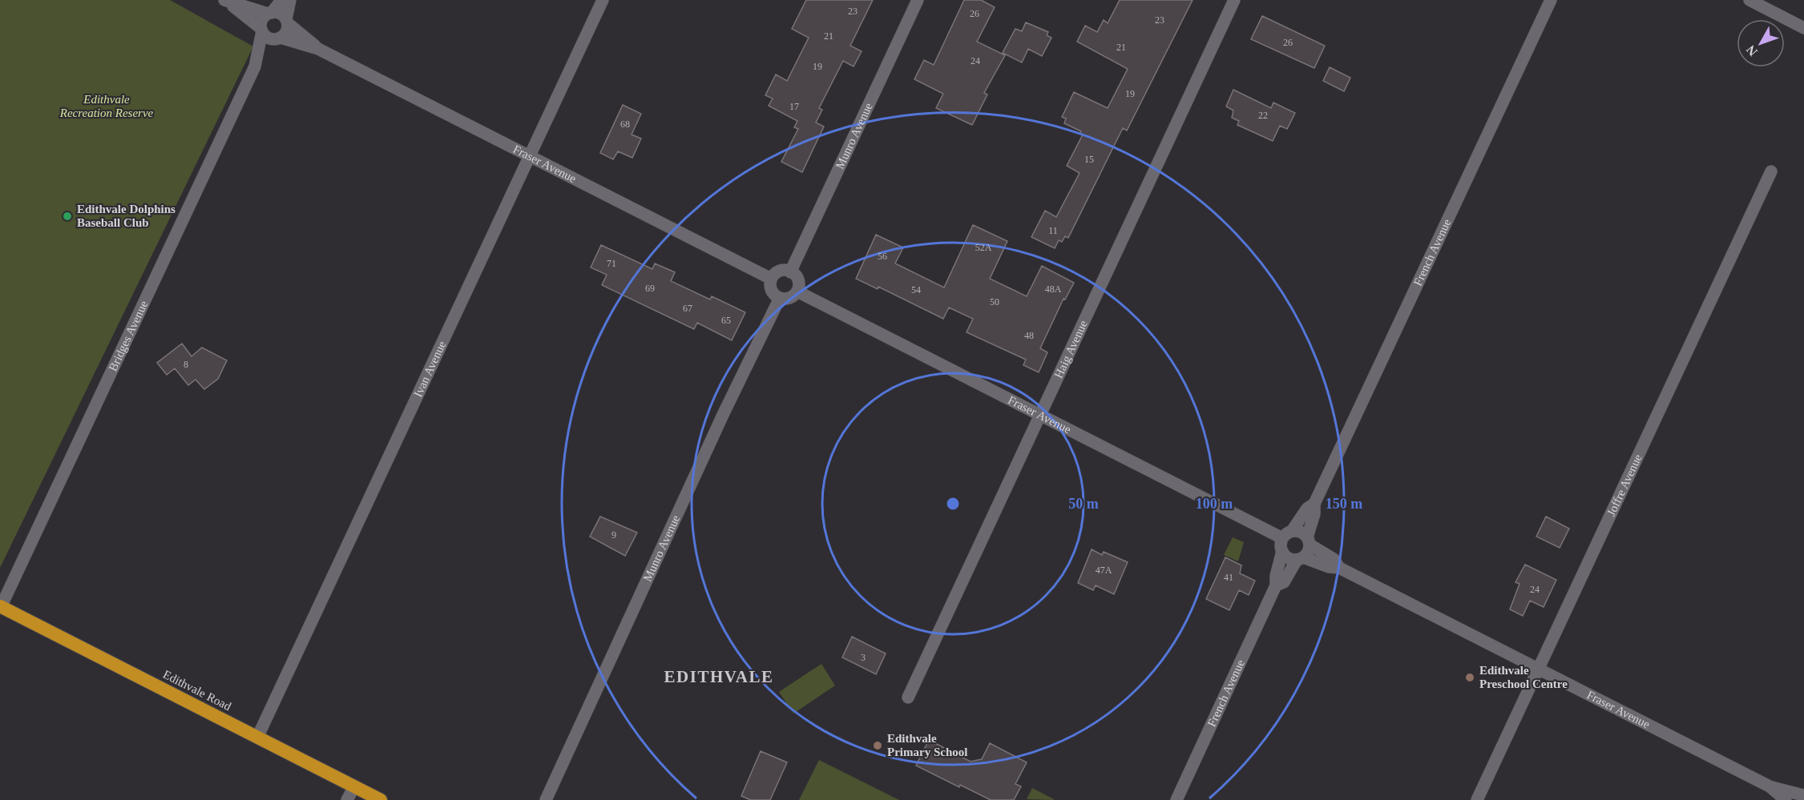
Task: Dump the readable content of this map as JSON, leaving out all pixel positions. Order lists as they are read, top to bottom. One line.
{"streets":{"highway":["Edithvale Road"],"street":["Munro Avenue","Fraser Avenue","French Avenue","Bridges Avenue","Haig Avenue","Ivan Avenue","Joffre Avenue"]},"crossings":[["Munro Avenue","Fraser Avenue"],["Fraser Avenue","French Avenue"],["Fraser Avenue","Bridges Avenue"],["Fraser Avenue","Haig Avenue"],["Fraser Avenue","Ivan Avenue"],["Fraser Avenue","Joffre Avenue"],["Bridges Avenue","Edithvale Road"],["Ivan Avenue","Edithvale Road"]],"districts":["EDITHVALE"],"parks":["Edithvale Recreation Reserve"],"places":["Edithvale Dolphins Baseball Club","Edithvale Preschool Centre","Edithvale Primary School"],"house_numbers":["23","26","23","21","26","21","24","19","19","17","22","68","15","11","52A","56","71","69","48A","54","50","67","65","48","8","9","47A","41","24","3"],"north":"bottom left","rings":["50 m","100 m","150 m"]}
